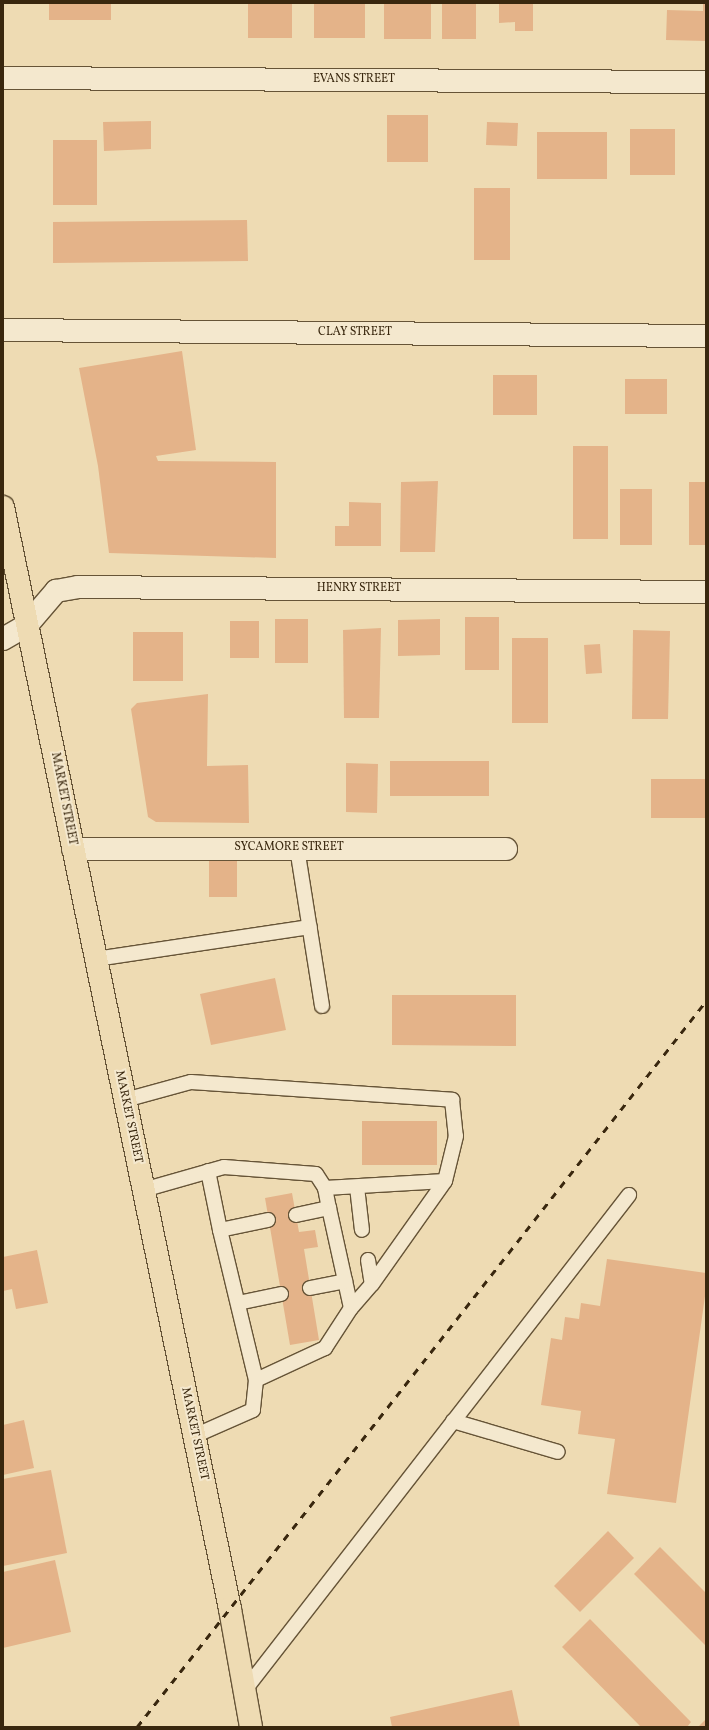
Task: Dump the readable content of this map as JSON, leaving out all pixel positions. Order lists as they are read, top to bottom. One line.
{"streets":{"main road":["MARKET STREET"],"street":["EVANS STREET","CLAY STREET","HENRY STREET","SYCAMORE STREET"]},"crossings":[["HENRY STREET","MARKET STREET"],["MARKET STREET","SYCAMORE STREET"]]}
